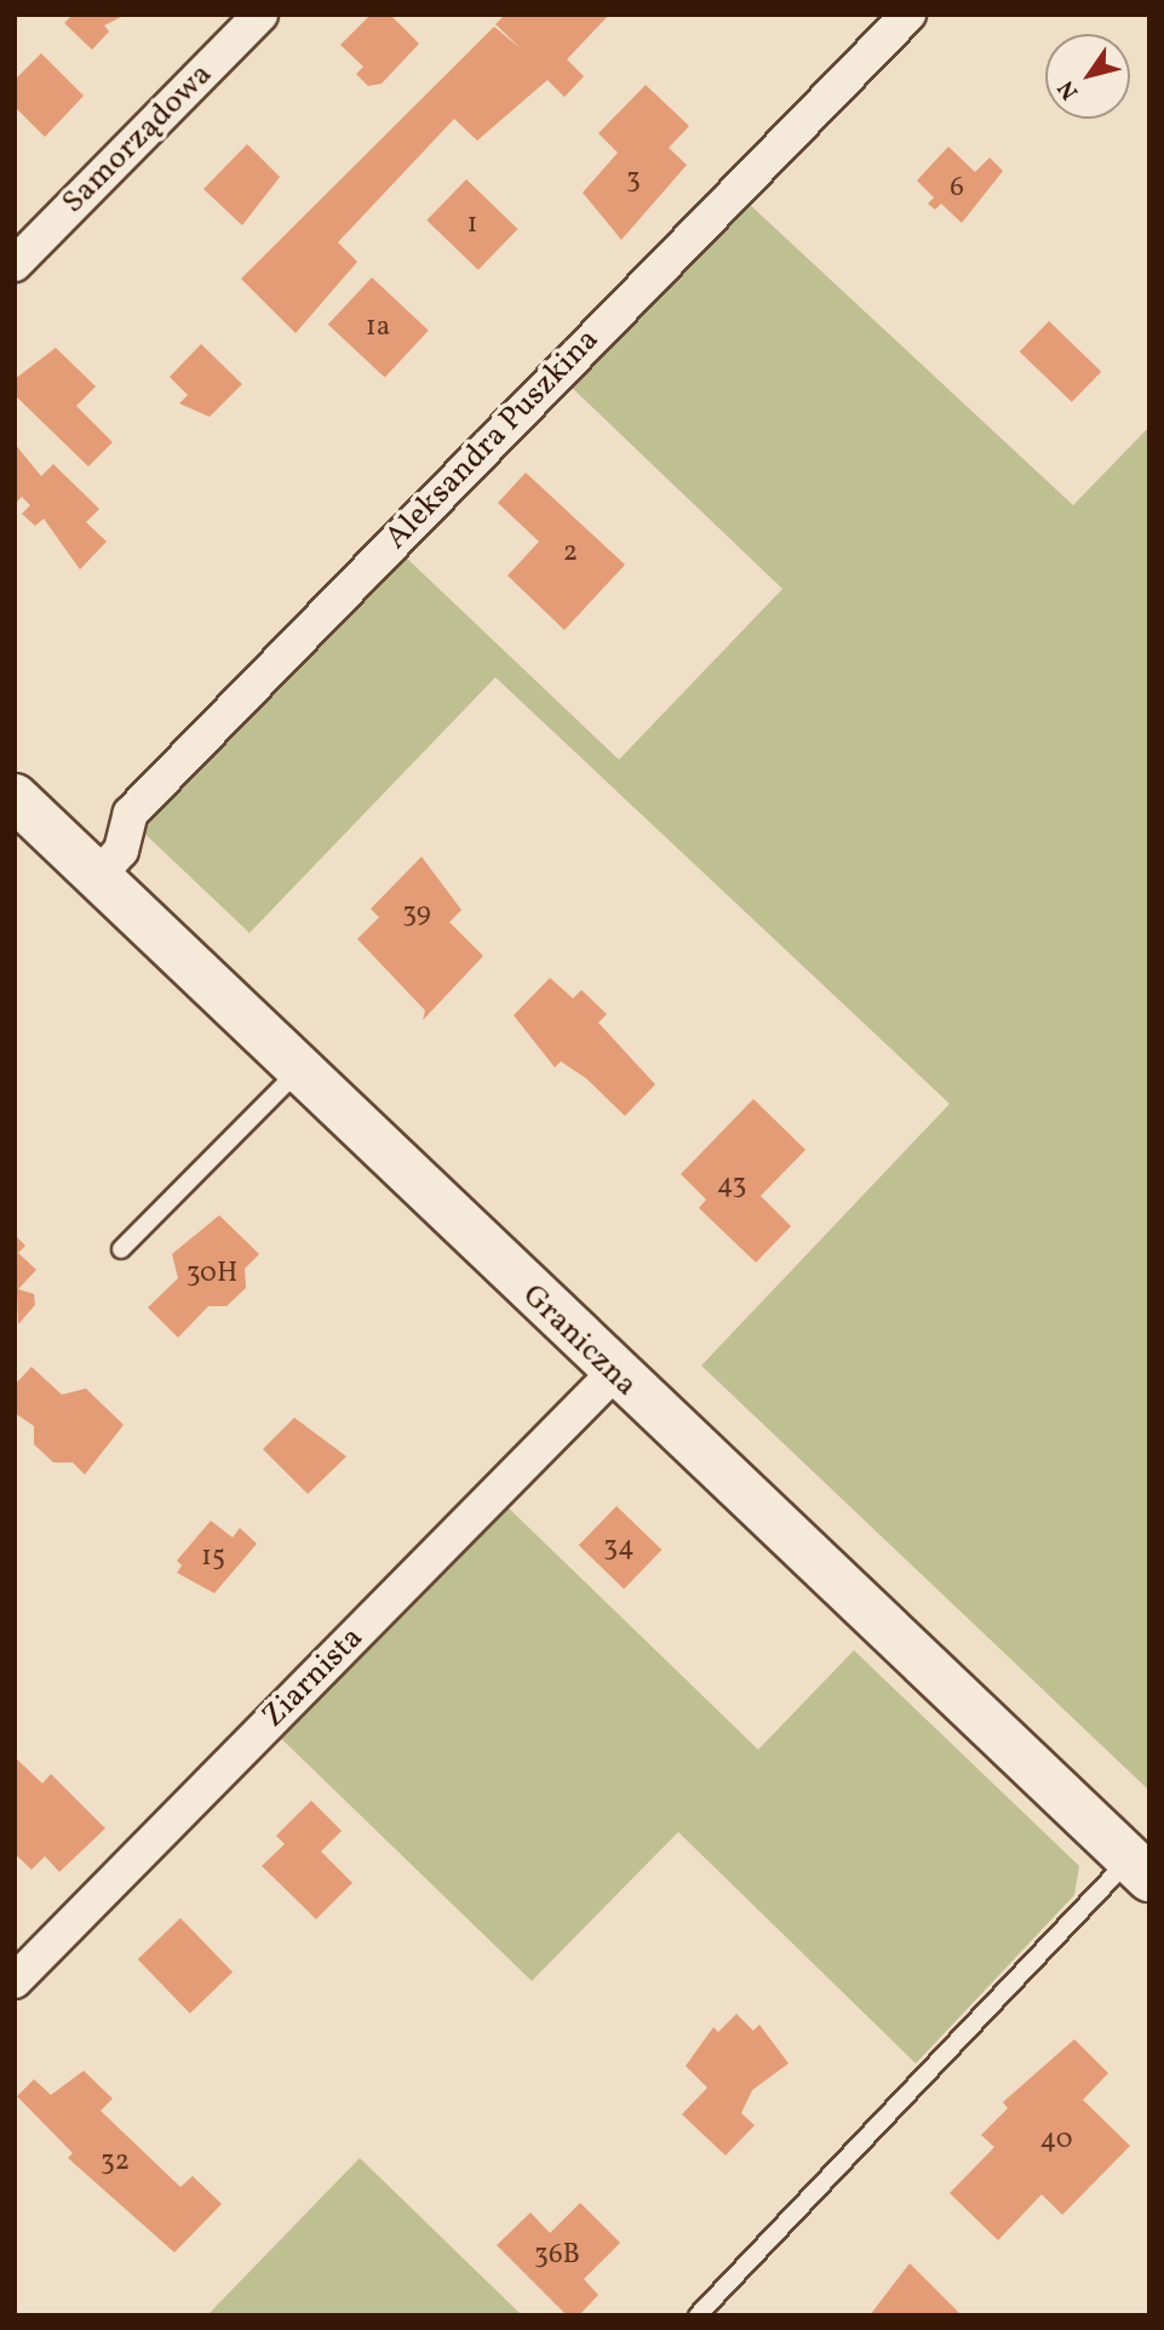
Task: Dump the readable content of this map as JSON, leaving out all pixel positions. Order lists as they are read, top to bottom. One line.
{"streets":{"street":["Samorządowa","Aleksandra Puszkina","Graniczna","Ziarnista"]},"crossings":[["Aleksandra Puszkina","Graniczna"],["Graniczna","Ziarnista"]],"house_numbers":["3","6","1","1a","2","39","43","30H","34","15","40","32","36B"],"north":"bottom left"}
